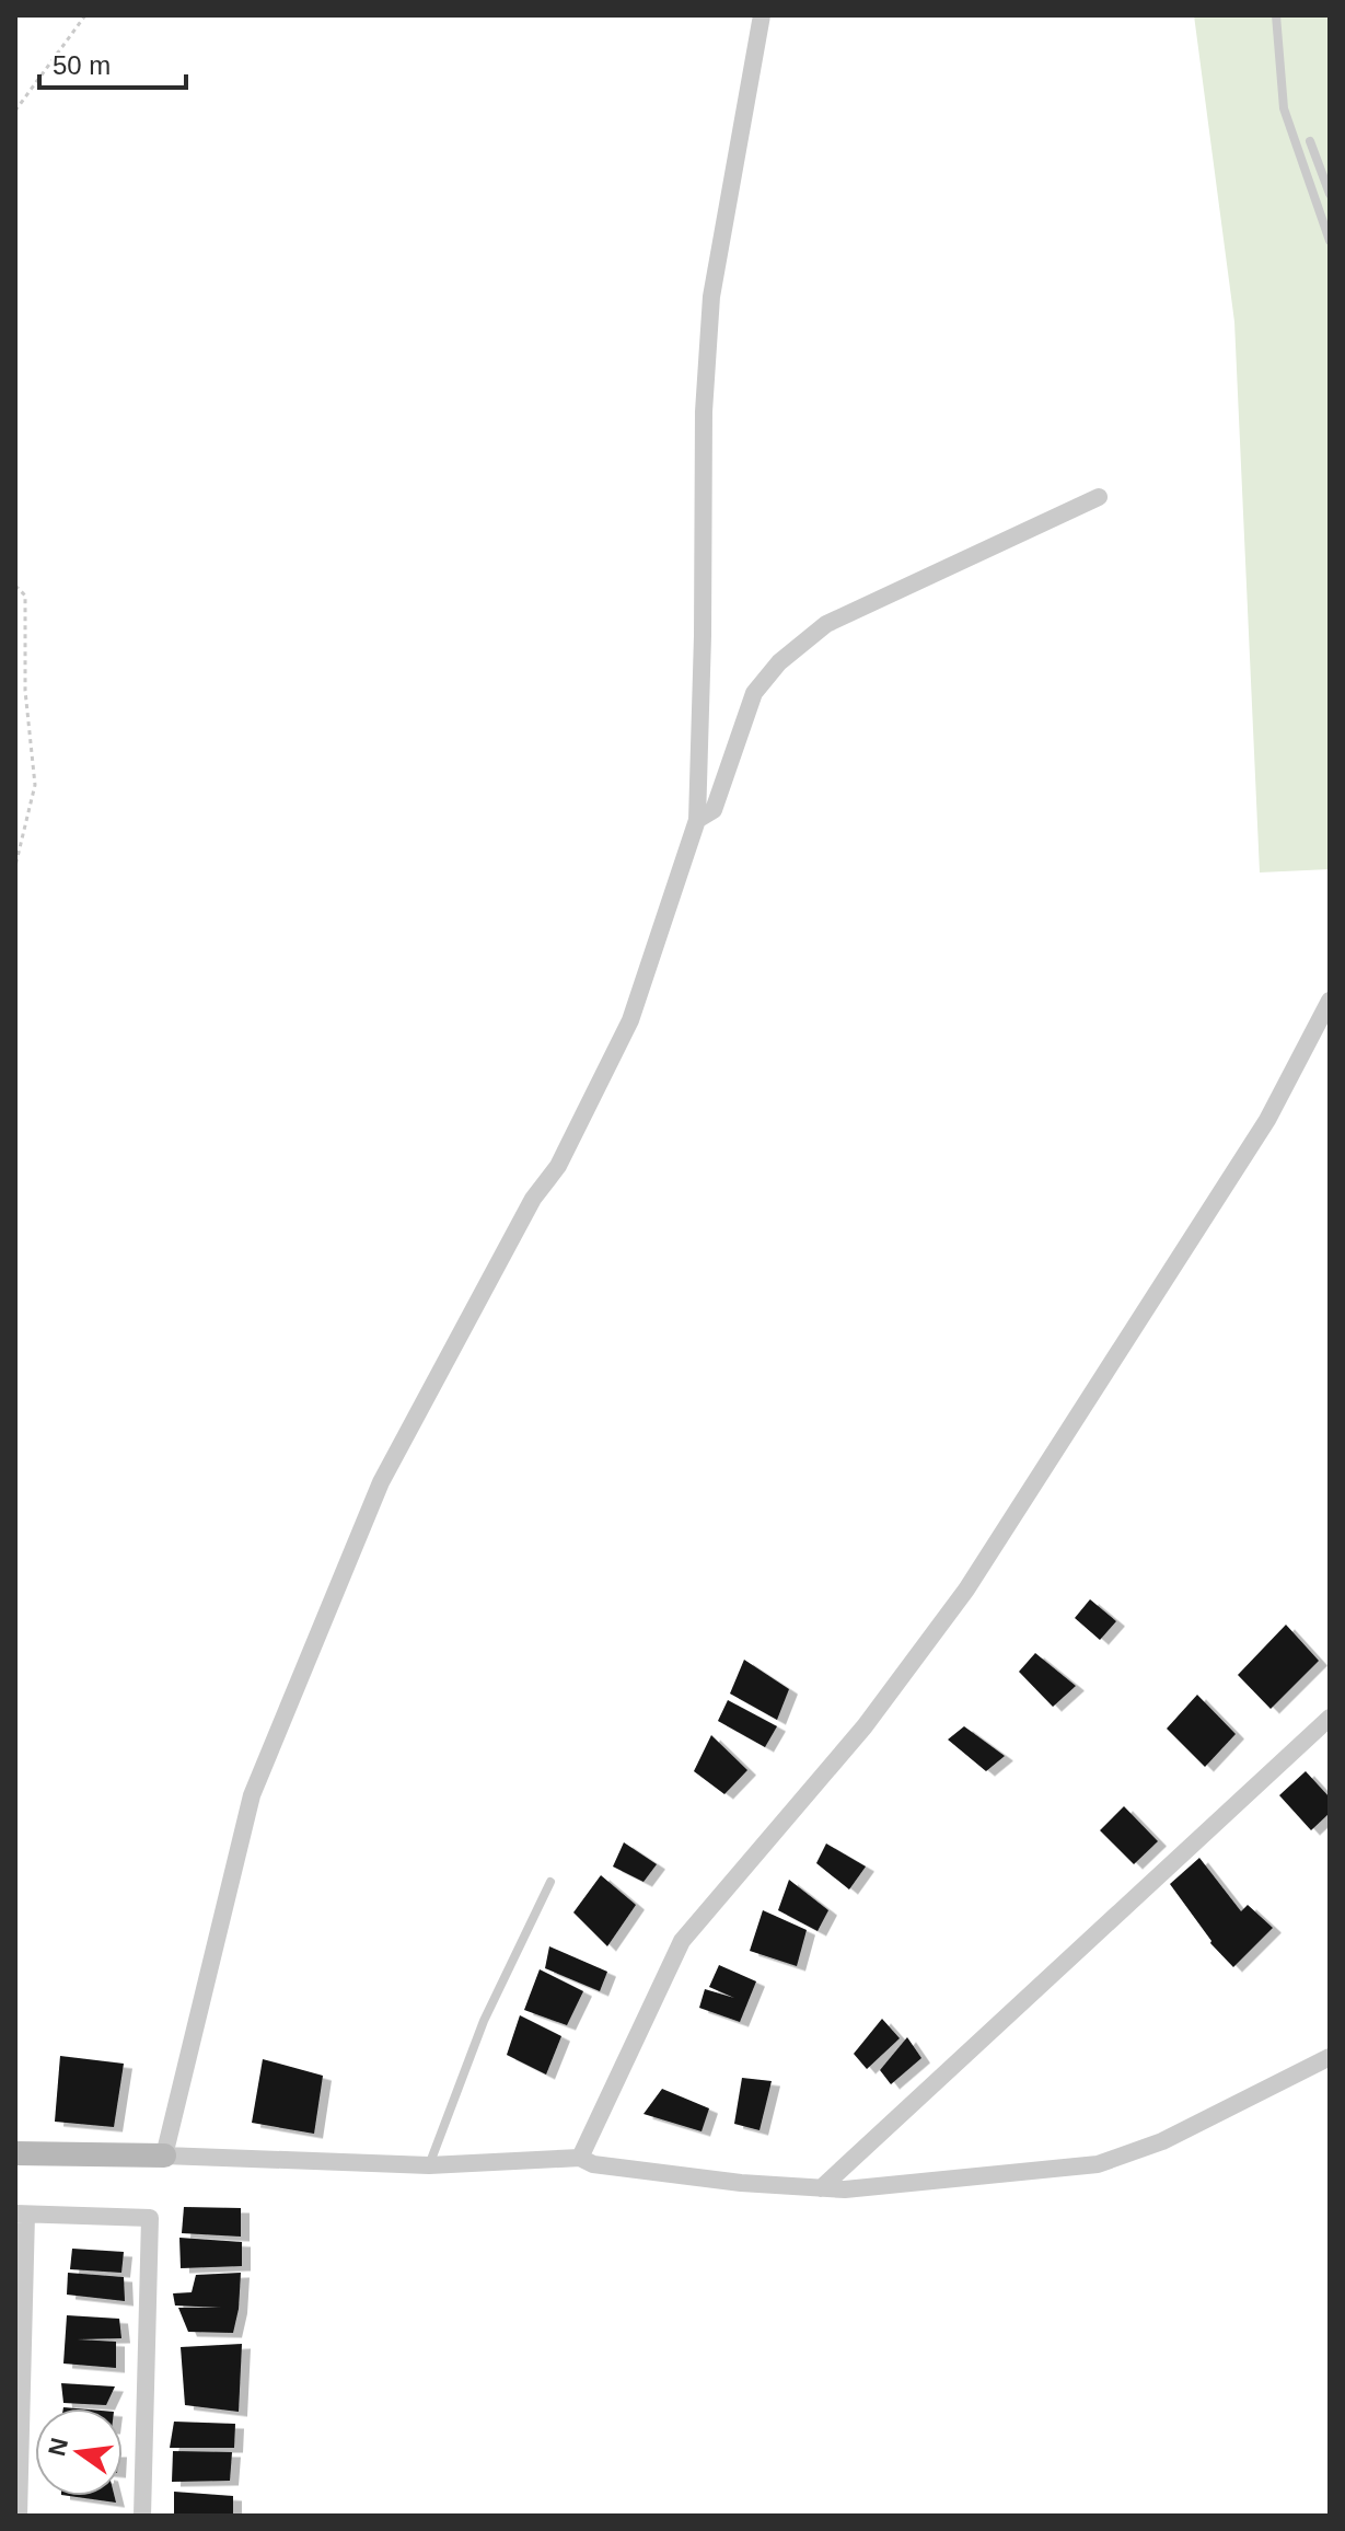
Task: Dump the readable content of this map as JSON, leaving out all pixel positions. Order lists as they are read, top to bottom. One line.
{"scale_bar":"50 m","north":"left"}
